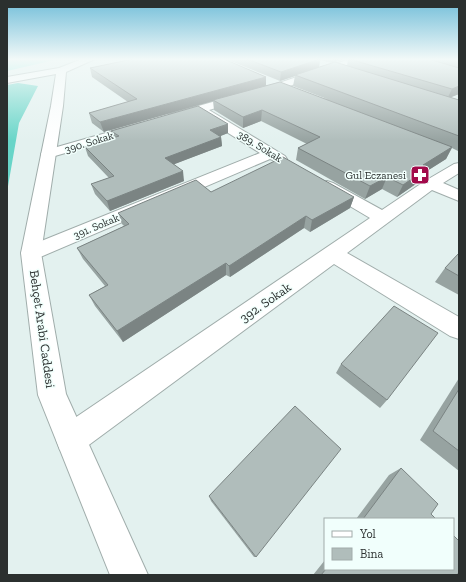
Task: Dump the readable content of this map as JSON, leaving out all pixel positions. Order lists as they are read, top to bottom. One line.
{"streets":{"street":["390. Sokak","389. Sokak","391. Sokak","392. Sokak","Behçet Arabi Caddesi"]},"crossings":[["390. Sokak","389. Sokak"],["390. Sokak","Behçet Arabi Caddesi"],["389. Sokak","391. Sokak"],["391. Sokak","Behçet Arabi Caddesi"],["392. Sokak","Behçet Arabi Caddesi"]],"places":{"pharmacy":["Gul Eczanesi"]},"legend":["Yol","Bina"]}
